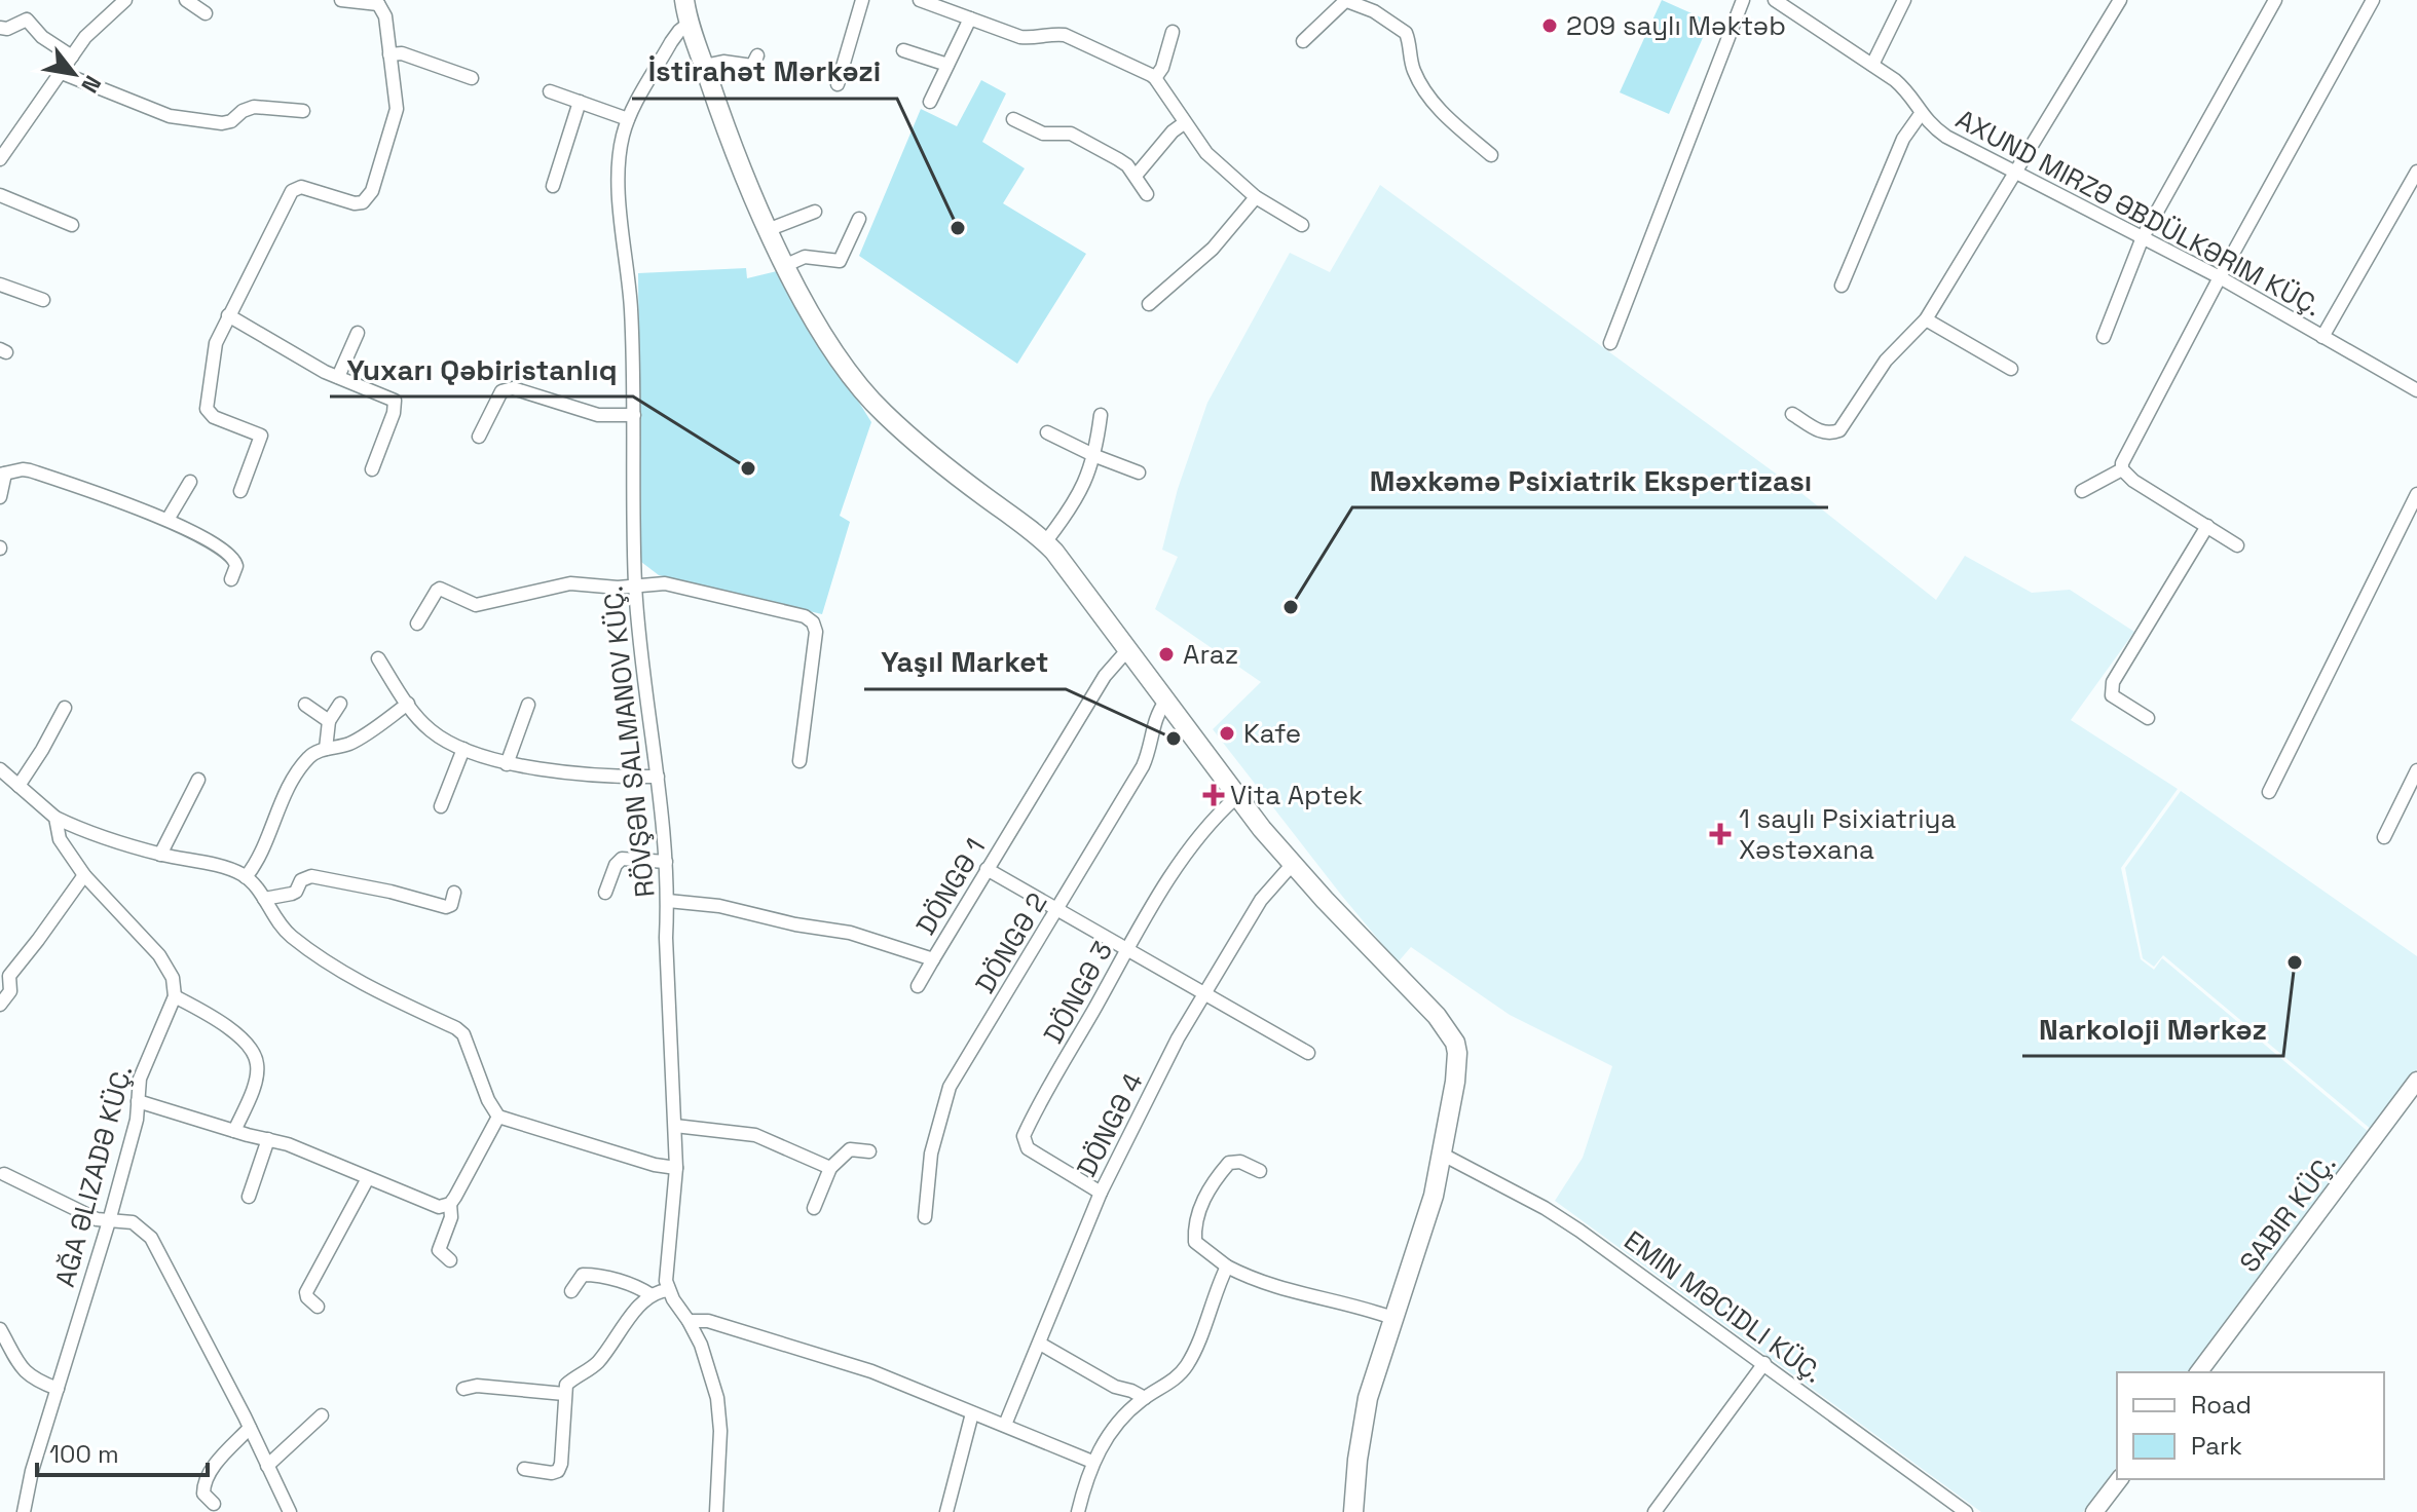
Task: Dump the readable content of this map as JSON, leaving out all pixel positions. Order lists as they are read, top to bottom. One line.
{"streets":{"street":["AXUND MIRZƏ ƏBDÜLKƏRIM KÜÇ.","RÖVŞƏN SALMANOV KÜÇ.","DÖNGƏ 1","DÖNGƏ 2","DÖNGƏ 3","DÖNGƏ 4","AĞA ƏLIZADƏ KÜÇ.","SABIR KÜÇ.","EMIN MƏCIDLI KÜÇ."]},"crossings":[["RÖVŞƏN SALMANOV KÜÇ.","DÖNGƏ 1"],["DÖNGƏ 3","DÖNGƏ 4"]],"places":{"other":["209 saylı Məktəb","İstirahət Mərkəzi","Yuxarı Qəbiristanlıq","Məxkəmə Psixiatrik Ekspertizası","Araz","Kafe","Yaşıl Market","Narkoloji Mərkəz"],"health":["Vita Aptek","1 saylı Psixiatriya Xəstəxana"]},"legend":["Road","Park"],"scale_bar":"100 m","north":"bottom right"}
